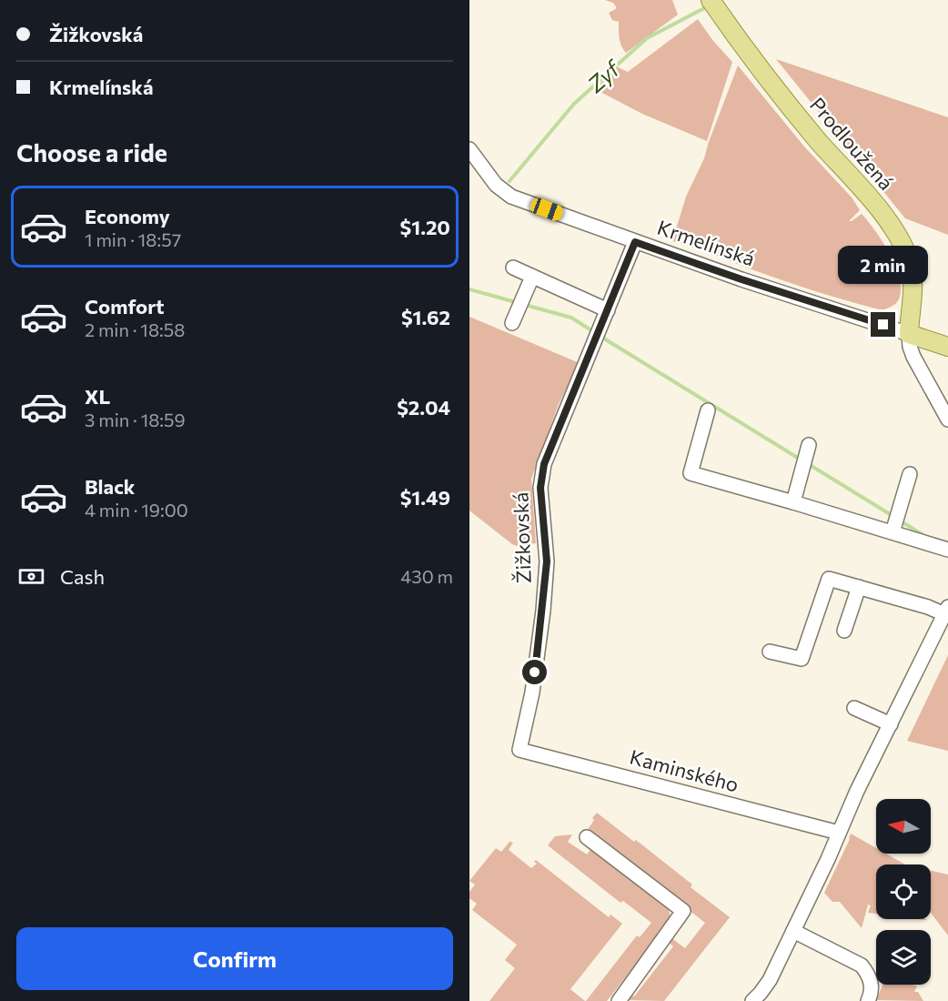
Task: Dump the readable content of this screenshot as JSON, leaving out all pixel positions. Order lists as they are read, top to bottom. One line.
{"streets":{"main road":["Prodloužená","Krmelínská"],"street":["Žižkovská","Kaminského"]},"crossings":[["Prodloužená","Krmelínská"],["Krmelínská","Žižkovská"],["Žižkovská","Kaminského"]],"water":["Zyf"],"north":"left","page":{"banner":["Žižkovská","Krmelínská"],"heading":"Choose a ride","list":[{"name":"Economy","note":"1 min · 18:57","value":"$1.20"},{"name":"Comfort","note":"2 min · 18:58","value":"$1.62"},{"name":"XL","note":"3 min · 18:59","value":"$2.04"},{"name":"Black","note":"4 min · 19:00","value":"$1.49"}],"bubble":"2 min","pay":["Cash","430 m"],"buttons":"Confirm"}}
